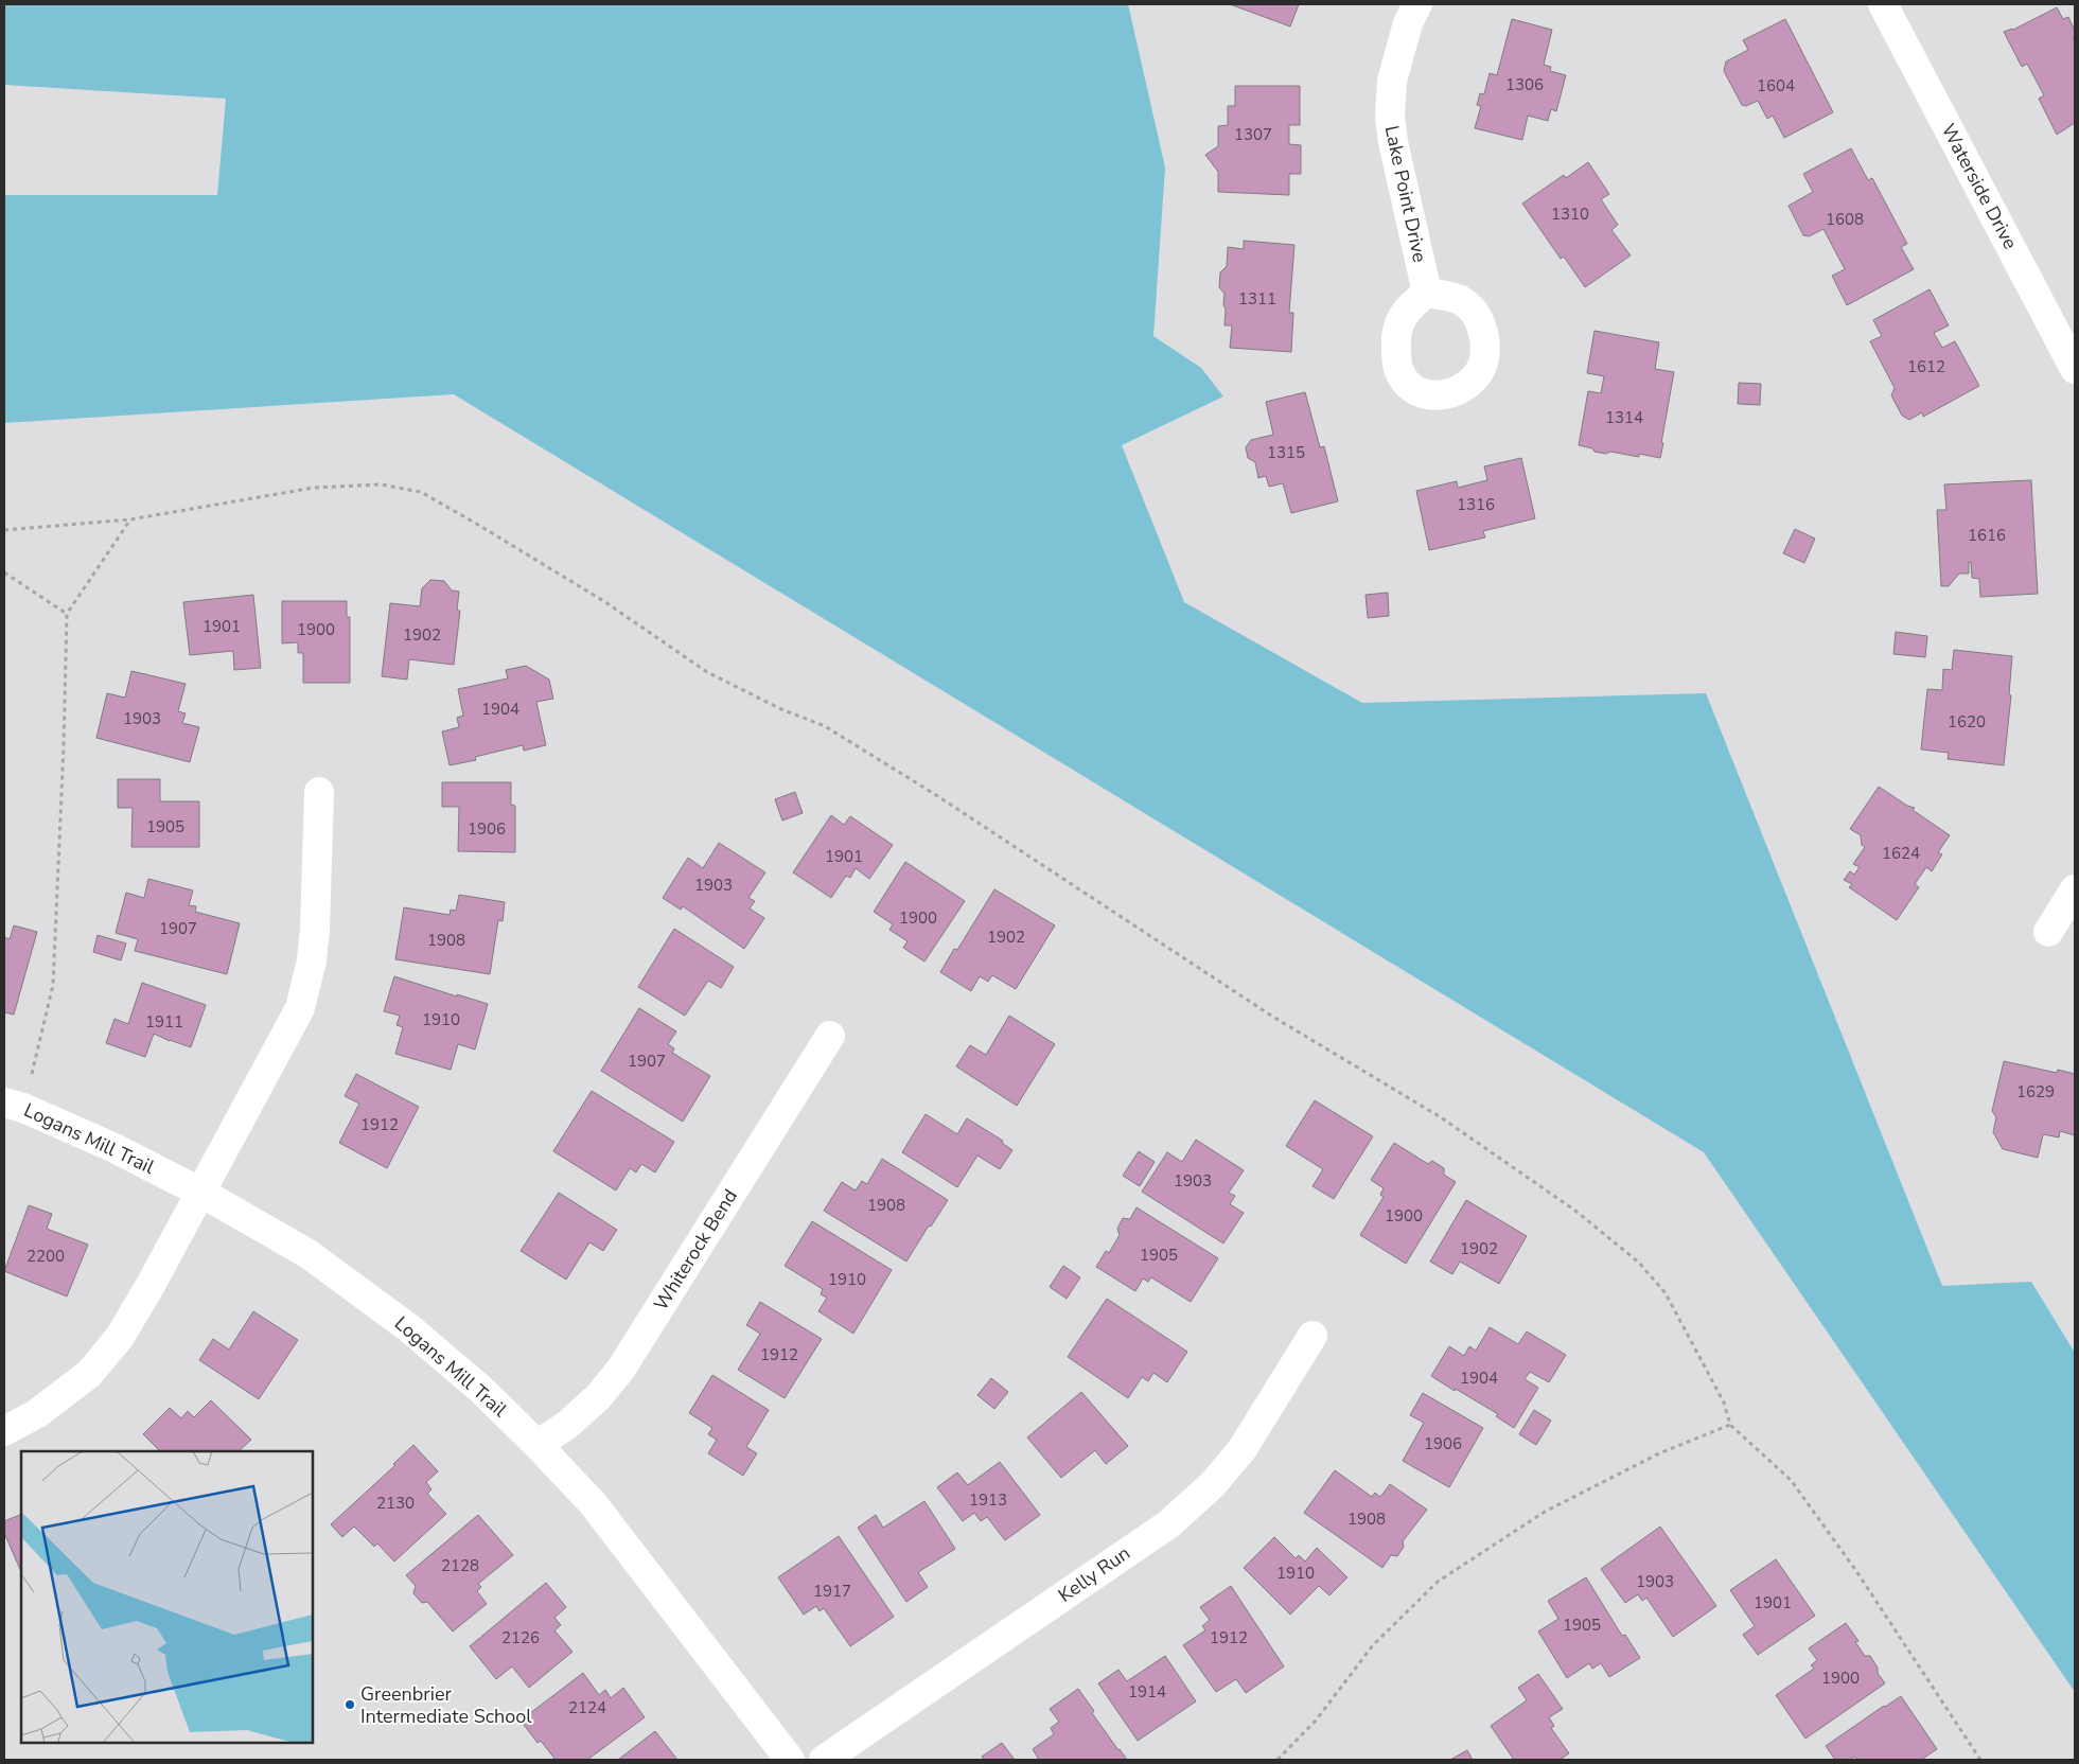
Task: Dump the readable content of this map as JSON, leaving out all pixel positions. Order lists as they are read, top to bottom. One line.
{"streets":{"street":["Waterside Drive","Lake Point Drive","Logans Mill Trail","Whiterock Bend","Kelly Run"]},"crossings":[["Logans Mill Trail","Whiterock Bend"]],"places":["Greenbrier Intermediate School"],"house_numbers":["1306","1604","1307","1310","1608","1311","1612","1314","1315","1316","1616","1901","1900","1902","1904","1903","1620","1905","1906","1624","1901","1903","1900","1907","1902","1908","1910","1911","1907","1629","1912","1903","1908","1900","1902","1905","2200","1910","1912","1904","1906","1913","2130","1908","2128","1910","1903","1917","1901","1905","2126","1912","1900","1914","2124"]}
